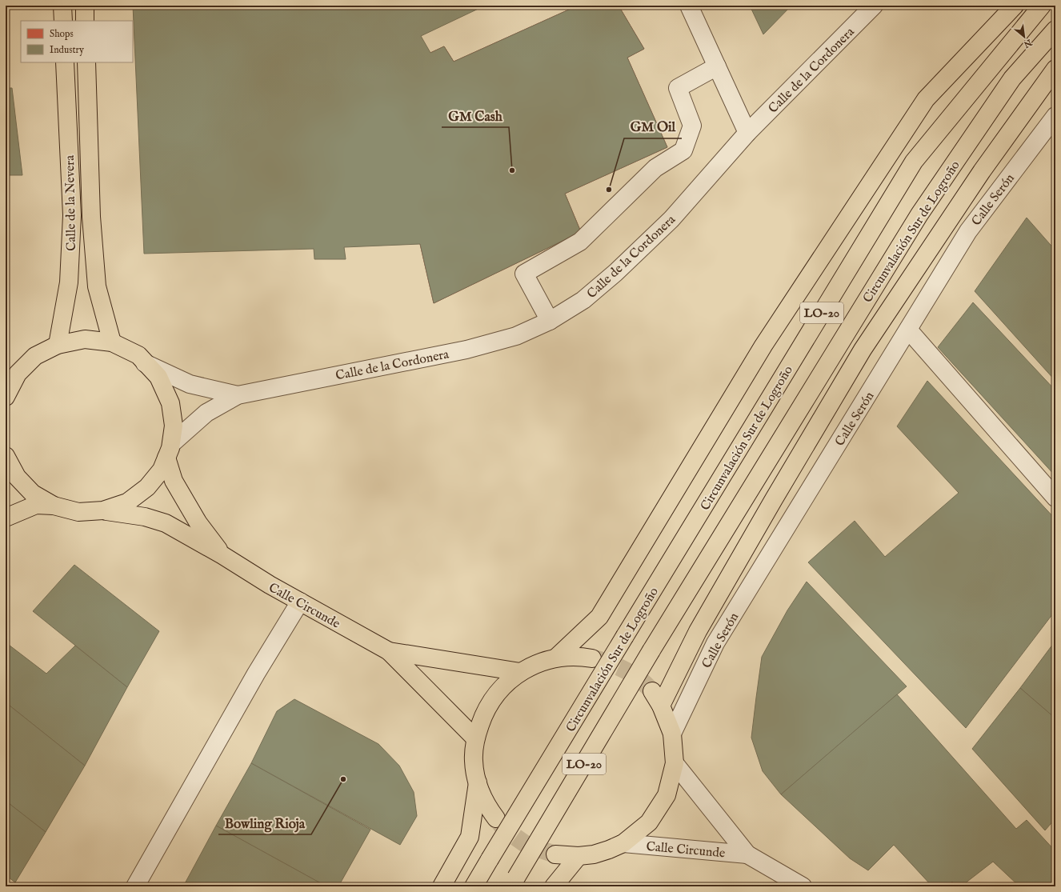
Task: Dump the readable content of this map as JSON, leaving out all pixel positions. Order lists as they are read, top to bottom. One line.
{"streets":{"main road":["Calle de la Nevera","Circunvalación Sur de Logroño","LO-20","Calle Circunde"],"street":["Calle de la Cordonera","Calle Serón"]},"crossings":[["Calle de la Cordonera","Calle Circunde"]],"places":["GM Cash","GM Oil","Bowling Rioja"],"legend":["Shops","Industry"],"north":"bottom right"}
